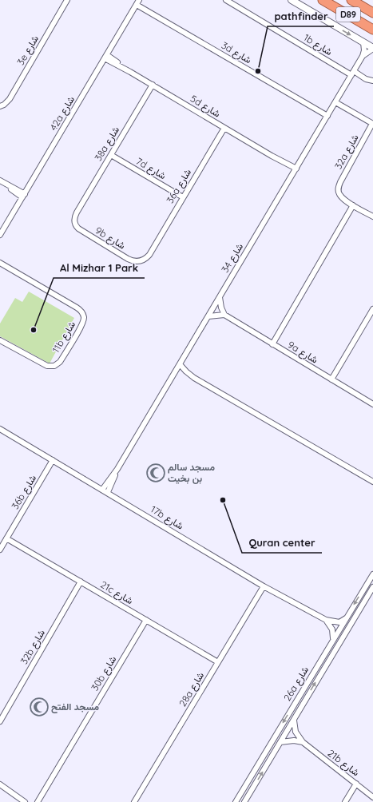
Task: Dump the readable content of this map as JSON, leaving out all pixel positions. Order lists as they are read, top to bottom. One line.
{"streets":{"highway":["D89"],"street":["1b شارع","3e شارع","3d شارع","5d شارع","42a شارع","38a شارع","32a شارع","7d شارع","36a شارع","9b شارع","شارع 34","11b شارع","9a شارع","36b شارع","17b شارع","21c شارع","32b شارع","30b شارع","26a شارع","28a شارع","21b شارع"]},"crossings":[["1b شارع","شارع 34"],["3d شارع","42a شارع"],["3d شارع","شارع 34"],["5d شارع","42a شارع"],["5d شارع","38a شارع"],["5d شارع","36a شارع"],["5d شارع","شارع 34"],["38a شارع","7d شارع"],["38a شارع","9b شارع"],["7d شارع","36a شارع"],["36a شارع","9b شارع"],["شارع 34","17b شارع"],["36b شارع","17b شارع"],["36b شارع","21c شارع"],["17b شارع","26a شارع"],["17b شارع","28a شارع"],["21c شارع","32b شارع"],["21c شارع","30b شارع"],["21c شارع","28a شارع"],["26a شارع","21b شارع"]],"places":{"other":["pathfinder","Al Mizhar 1 Park","Quran center"],"mosque":["مسجد سالم بن بخيت","مسجد الفتح"]}}
